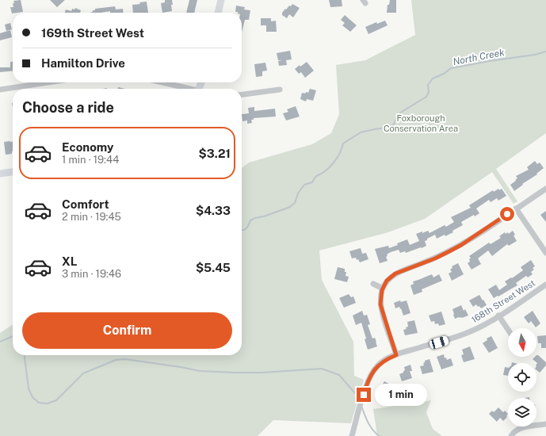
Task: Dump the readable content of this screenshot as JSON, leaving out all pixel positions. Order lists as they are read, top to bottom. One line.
{"streets":{"street":["168th Street West"]},"water":["North Creek"],"parks":["Foxborough Conservation Area"],"north":"bottom","page":{"banner":["169th Street West","Hamilton Drive"],"heading":"Choose a ride","list":[{"name":"Economy","note":"1 min · 19:44","value":"$3.21"},{"name":"Comfort","note":"2 min · 19:45","value":"$4.33"},{"name":"XL","note":"3 min · 19:46","value":"$5.45"}],"buttons":"Confirm","bubble":"1 min"}}
